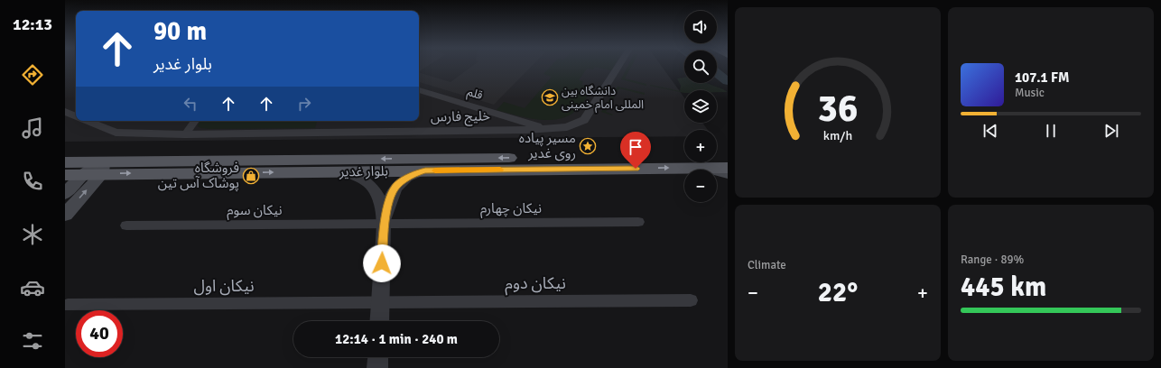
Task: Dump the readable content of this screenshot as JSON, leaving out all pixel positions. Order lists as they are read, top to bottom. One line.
{"streets":{"main road":["بلوار غدیر"],"street":["قلم","خلیج فارس","نیکان چهارم","نیکان سوم","نیکان دوم","نیکان اول"]},"crossings":[["قلم","خلیج فارس"],["نیکان چهارم","نیکان سوم"],["نیکان دوم","نیکان اول"]],"places":{"school or university":["دانشگاه بین المللی امام خمینی"],"place":["مسیر پیاده روی غدیر"],"shop":["فروشگاه پوشاک آس تین"]},"page":{"tabs":"12:13","map_buttons":["+","−"],"turn":["90 m","بلوار غدیر"],"song":["107.1 FM","Music"],"tile":["Climate",["Range · 89%","445 km"]],"heat":["−","22°","+"],"limit":"40","trip":"12:14 · 1 min · 240 m","gauge":["36","km/h"]}}
